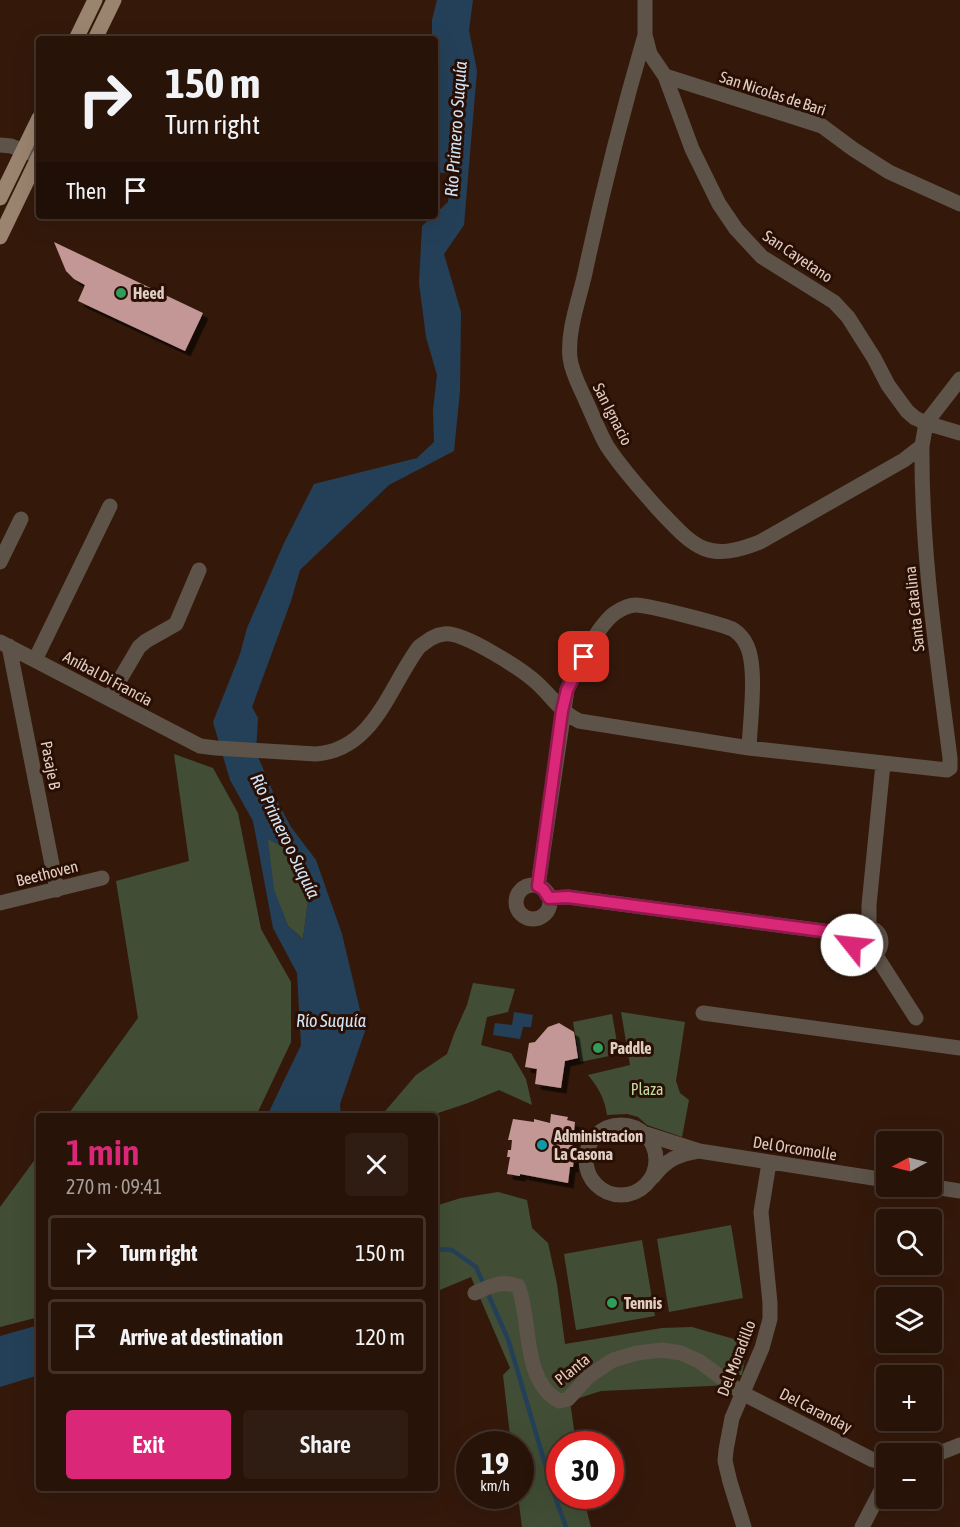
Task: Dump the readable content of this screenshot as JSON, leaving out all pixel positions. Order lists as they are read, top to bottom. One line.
{"streets":{"street":["San Nicolas de Bari","San Cayetano","San Ignacio","Santa Catalina","Aníbal Di Francia","Pasaje B","Beethoven","Del Orcomolle","Del Moradillo","Planta","Del Caranday"]},"crossings":[["San Nicolas de Bari","San Cayetano"],["San Cayetano","San Ignacio"],["San Ignacio","Santa Catalina"],["Aníbal Di Francia","Pasaje B"],["Pasaje B","Beethoven"],["Del Orcomolle","Del Moradillo"],["Del Moradillo","Planta"],["Del Moradillo","Del Caranday"],["Planta","Del Caranday"]],"water":["Río Primero o Suquía","Río Suquía"],"parks":["Plaza"],"places":["Heed","Paddle","Administracion La Casona","Tennis"],"north":"left","page":{"turn":["150 m","Turn right"],"then":"Then","heading":["1 min","270 m · 09:41"],"map_buttons":["+","−"],"list":[{"name":"Turn right","value":"150 m"},{"name":"Arrive at destination","value":"120 m"}],"buttons":["Exit","Share"],"speed":"19 km/h","limit":"30"}}
